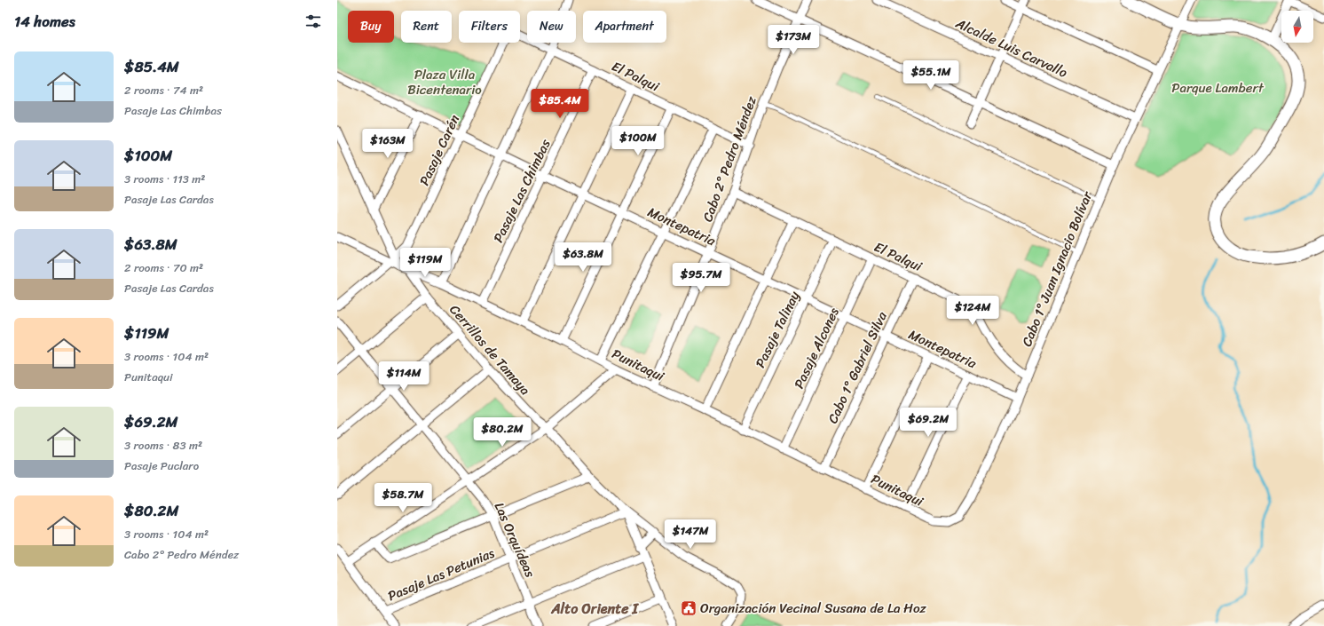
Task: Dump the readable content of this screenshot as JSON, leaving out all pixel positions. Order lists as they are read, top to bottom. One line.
{"streets":{"street":["Alcalde Luis Carvallo","El Palqui","Pasaje Carén","Cabo 2° Pedro Méndez","Pasaje Las Chimbas","Montepatria","Cabo 1° Juan Ignacio Bolívar","Pasaje Talinay","Pasaje Alcones","Cerrillos de Tamaya","Punitaqui","Cabo 1° Gabriel Silva","Las Orquídeas","Pasaje Las Petunias"]},"crossings":[["Alcalde Luis Carvallo","Cabo 1° Juan Ignacio Bolívar"],["El Palqui","Cabo 2° Pedro Méndez"],["El Palqui","Pasaje Las Chimbas"],["El Palqui","Cabo 1° Juan Ignacio Bolívar"],["El Palqui","Pasaje Talinay"],["El Palqui","Pasaje Alcones"],["El Palqui","Cabo 1° Gabriel Silva"],["Pasaje Carén","Montepatria"],["Pasaje Carén","Punitaqui"],["Cabo 2° Pedro Méndez","Montepatria"],["Cabo 2° Pedro Méndez","Punitaqui"],["Pasaje Las Chimbas","Montepatria"],["Pasaje Las Chimbas","Punitaqui"],["Montepatria","Cabo 1° Juan Ignacio Bolívar"],["Montepatria","Pasaje Talinay"],["Montepatria","Pasaje Alcones"],["Montepatria","Cabo 1° Gabriel Silva"],["Cabo 1° Juan Ignacio Bolívar","Punitaqui"],["Pasaje Talinay","Punitaqui"],["Pasaje Alcones","Punitaqui"],["Cerrillos de Tamaya","Punitaqui"],["Cerrillos de Tamaya","Pasaje Las Petunias"],["Punitaqui","Cabo 1° Gabriel Silva"],["Las Orquídeas","Pasaje Las Petunias"]],"districts":["Alto Oriente I"],"parks":["Plaza Villa Bicentenario","Parque Lambert"],"places":{"public building":["Organización Vecinal Susana de La Hoz"]},"north":"bottom","page":{"heading":"14 homes","chip":["Buy","Rent","Filters","New","Apartment"],"price":["$173M","$55.1M","$85.4M","$100M","$163M","$63.8M","$119M","$95.7M","$124M","$114M","$69.2M","$80.2M","$58.7M","$147M"],"list":[{"name":"$85.4M","note":"2 rooms · 74 m² · Pasaje Las Chimbas"},{"name":"$100M","note":"3 rooms · 113 m² · Pasaje Las Cardas"},{"name":"$63.8M","note":"2 rooms · 70 m² · Pasaje Las Cardas"},{"name":"$119M","note":"3 rooms · 104 m² · Punitaqui"},{"name":"$69.2M","note":"3 rooms · 83 m² · Pasaje Puclaro"},{"name":"$80.2M","note":"3 rooms · 104 m² · Cabo 2° Pedro Méndez"}]}}
